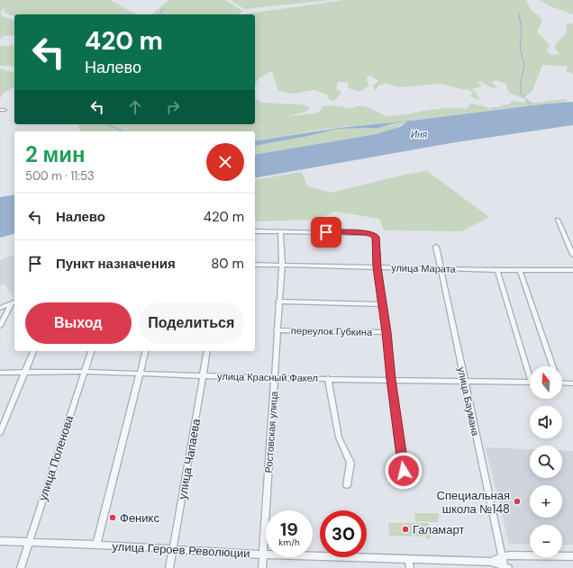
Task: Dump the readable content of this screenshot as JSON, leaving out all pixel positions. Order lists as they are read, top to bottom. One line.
{"streets":{"street":["улица Марата","переулок Губкина","улица Красный Факел","улица Баумана","Ростовская улица","улица Поленова","улица Чапаева","улица Героев Революции"]},"crossings":[["улица Марата","улица Баумана"],["улица Марата","Ростовская улица"],["переулок Губкина","Ростовская улица"],["улица Красный Факел","улица Баумана"],["улица Красный Факел","Ростовская улица"],["улица Красный Факел","улица Поленова"],["улица Красный Факел","улица Чапаева"],["улица Баумана","улица Героев Революции"],["Ростовская улица","улица Героев Революции"],["улица Поленова","улица Героев Революции"],["улица Чапаева","улица Героев Революции"]],"water":["Иня"],"places":["Специальная школа №148","Феникс","Галамарт"],"north":"top","page":{"turn":["420 m","Налево"],"heading":["2 мин","500 m · 11:53"],"list":[{"name":"Налево","value":"420 m"},{"name":"Пункт назначения","value":"80 m"}],"buttons":["Выход","Поделиться"],"map_buttons":["+","−"],"speed":"19 km/h","limit":"30"}}
